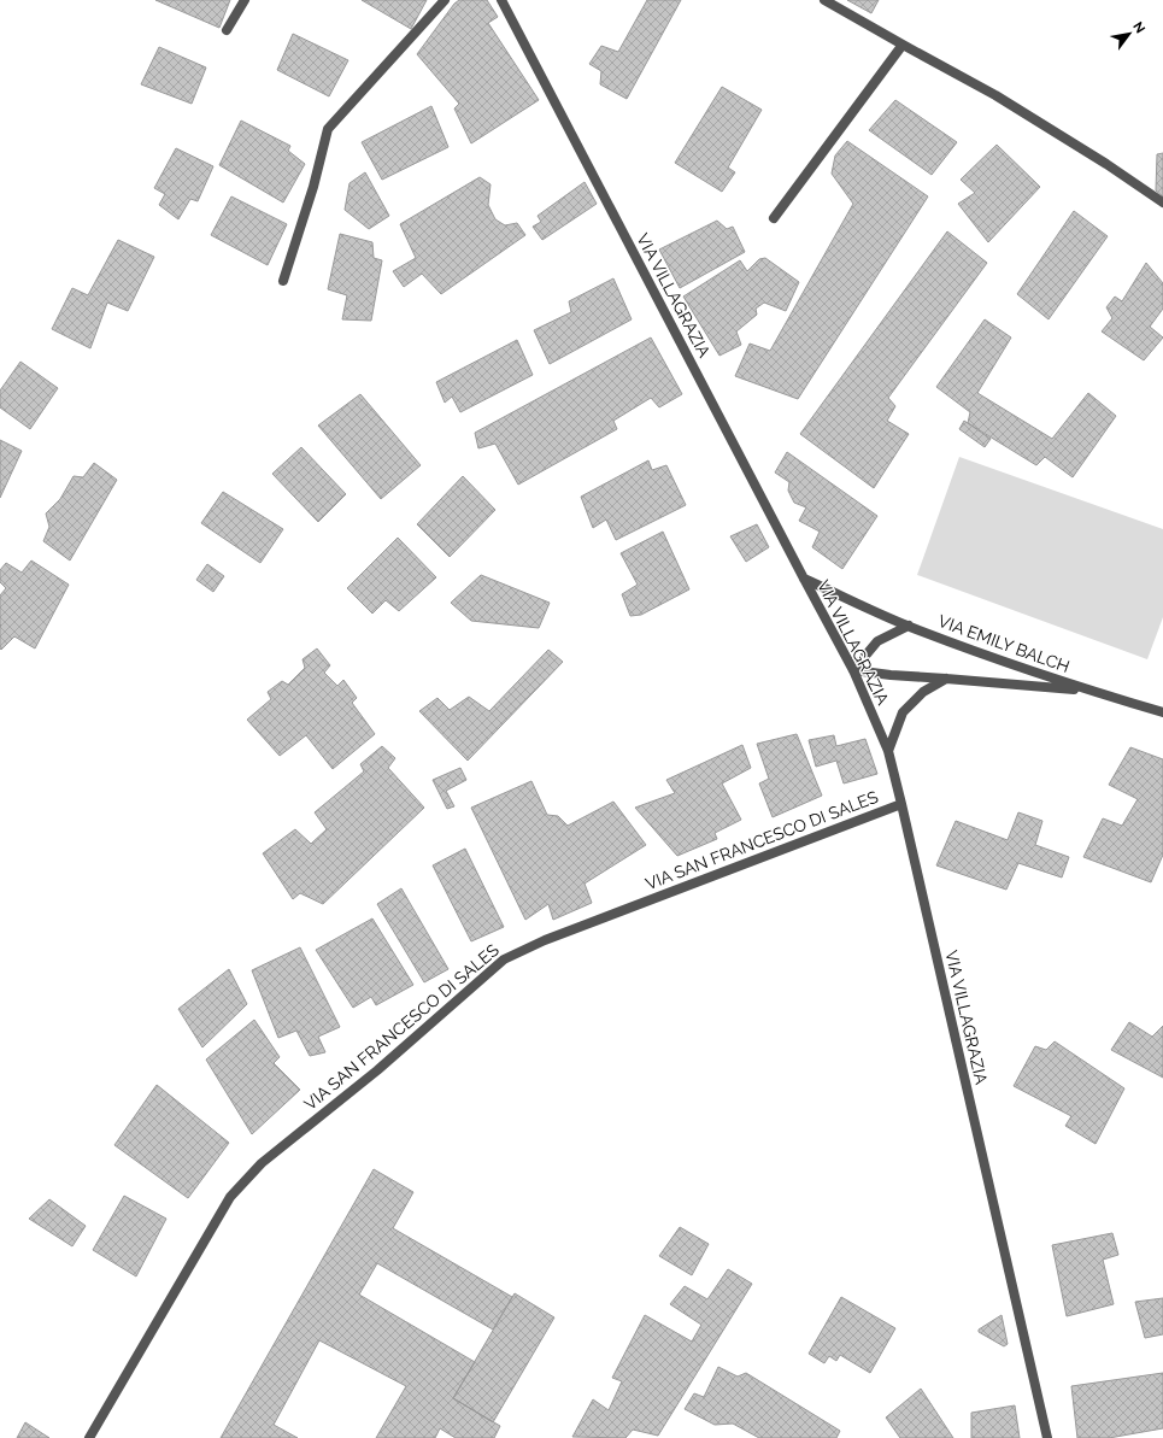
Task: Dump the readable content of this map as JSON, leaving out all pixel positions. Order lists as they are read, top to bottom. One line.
{"streets":{"street":["VIA VILLAGRAZIA","VIA EMILY BALCH","VIA SAN FRANCESCO DI SALES"]},"crossings":[["VIA VILLAGRAZIA","VIA EMILY BALCH"],["VIA VILLAGRAZIA","VIA SAN FRANCESCO DI SALES"]],"north":"top right"}
